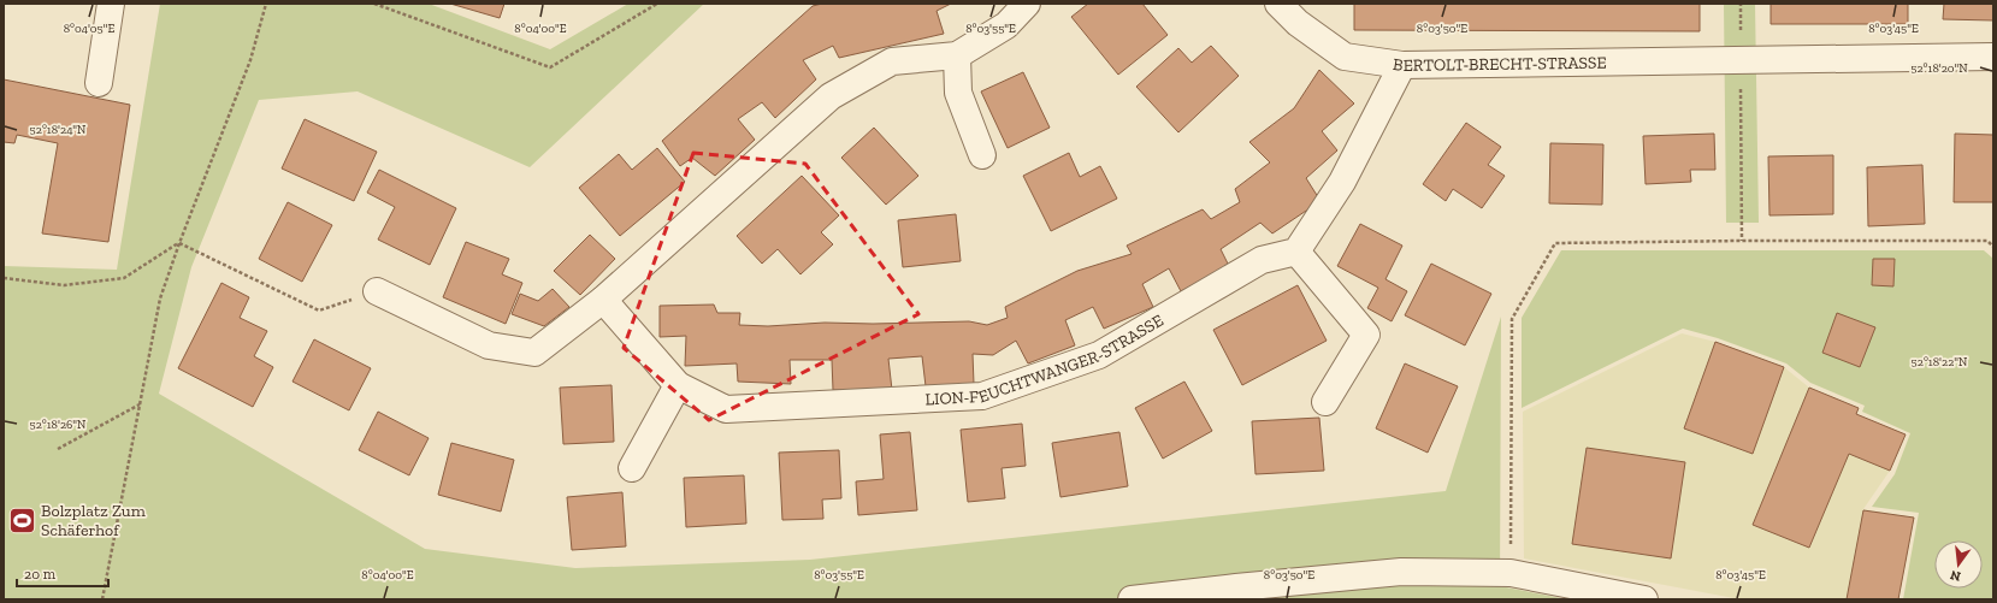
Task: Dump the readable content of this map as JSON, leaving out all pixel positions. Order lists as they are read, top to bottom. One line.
{"streets":{"street":["BERTOLT-BRECHT-STRASSE","LION-FEUCHTWANGER-STRASSE"]},"places":{"sports":["Bolzplatz Zum Schäferhof"]},"scale_bar":"20 m","north":"bottom","coordinates":["8°04'05\"E","8°04'00\"E","8°03'55\"E","8°03'50\"E","8°03'45\"E","52°18'20\"N","52°18'24\"N","52°18'22\"N","52°18'26\"N"]}
